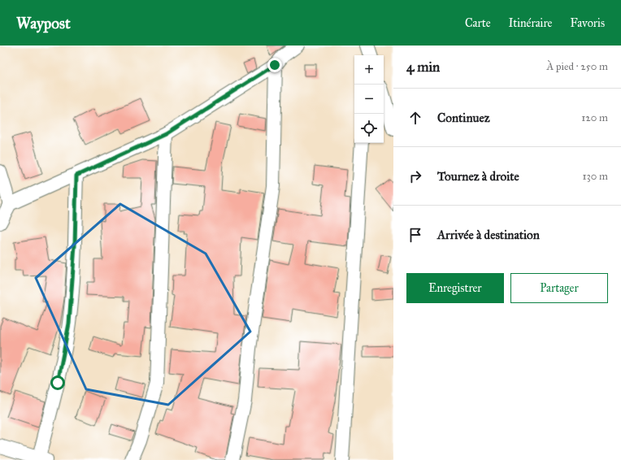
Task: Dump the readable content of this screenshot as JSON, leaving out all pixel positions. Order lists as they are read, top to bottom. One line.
{"page":{"header":"Waypost","nav":["Carte","Itinéraire","Favoris"],"heading":["4 min","À pied · 250 m"],"map_buttons":["+","−"],"list":[["Continuez","120 m"],["Tournez à droite","130 m"],"Arrivée à destination"],"buttons":["Enregistrer","Partager"]}}
